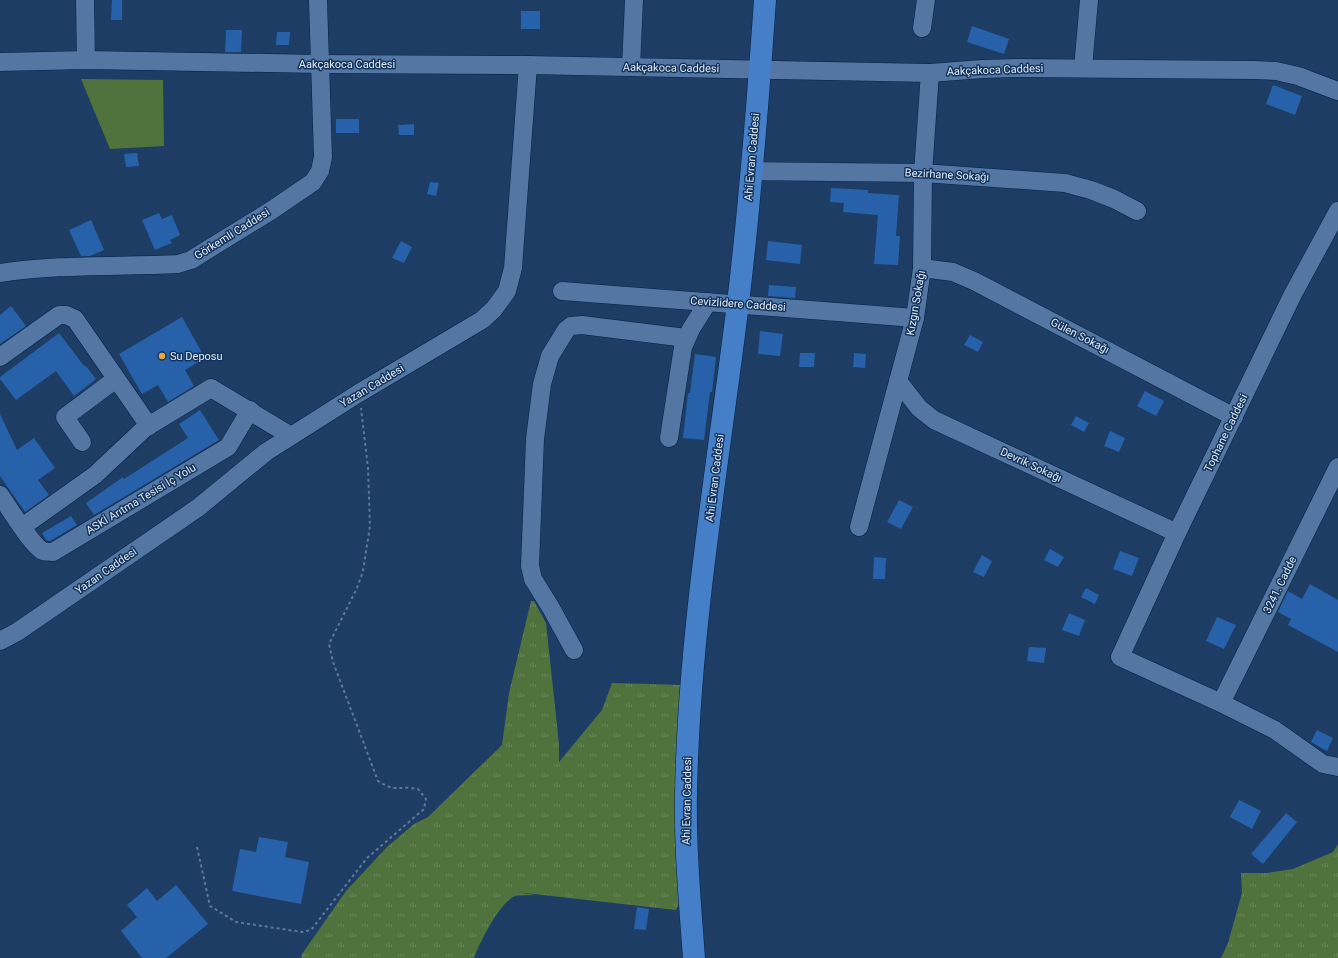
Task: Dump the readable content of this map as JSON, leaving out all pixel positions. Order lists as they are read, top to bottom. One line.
{"streets":{"main road":["Ahi Evran Caddesi"],"street":["Aakçakoca Caddesi","Bezirhane Sokağı","Görkemli Caddesi","Kızgın Sokağı","Cevizlidere Caddesi","Gülen Sokağı","Yazan Caddesi","Tophane Caddesi","Devrik Sokağı","ASKİ Arıtma Tesisi İç Yolu","3241. Cadde"]},"crossings":[["Aakçakoca Caddesi","Ahi Evran Caddesi"],["Aakçakoca Caddesi","Görkemli Caddesi"],["Aakçakoca Caddesi","Kızgın Sokağı"],["Aakçakoca Caddesi","Yazan Caddesi"],["Ahi Evran Caddesi","Bezirhane Sokağı"],["Ahi Evran Caddesi","Cevizlidere Caddesi"],["Bezirhane Sokağı","Kızgın Sokağı"],["Kızgın Sokağı","Cevizlidere Caddesi"],["Kızgın Sokağı","Gülen Sokağı"],["Kızgın Sokağı","Devrik Sokağı"],["Gülen Sokağı","Tophane Caddesi"],["Tophane Caddesi","Devrik Sokağı"],["Tophane Caddesi","3241. Cadde"]],"places":["Su Deposu"]}
